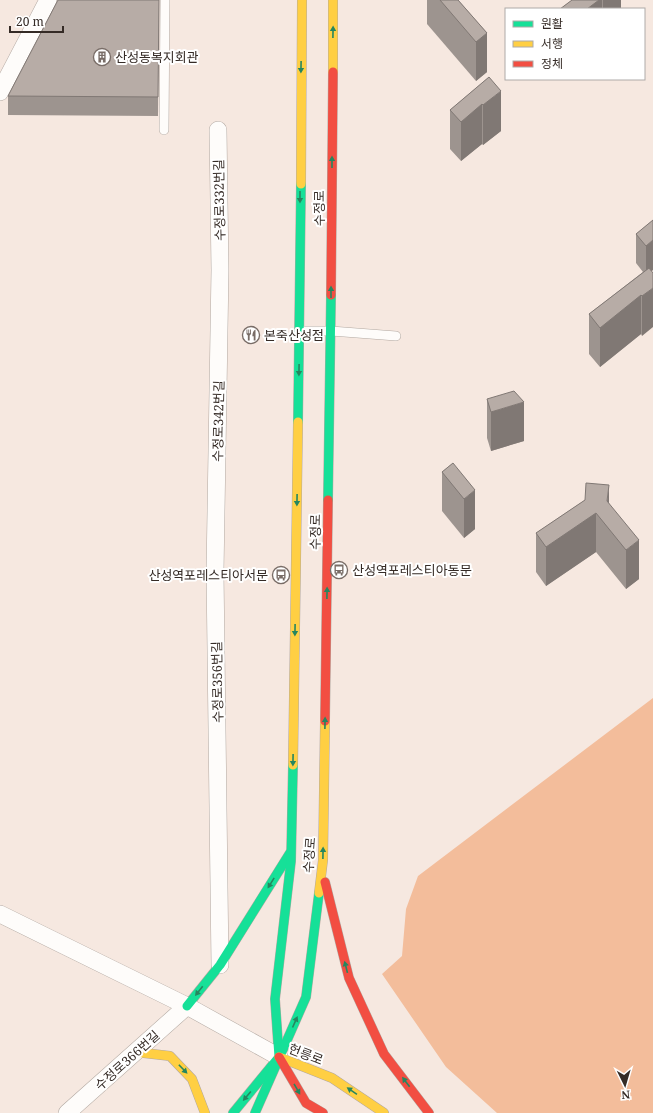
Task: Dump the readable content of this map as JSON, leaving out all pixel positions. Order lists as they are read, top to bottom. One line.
{"streets":{"main road":["수정로","헌릉로"],"street":["수정로332번길","수정로342번길","수정로356번길","수정로366번길"]},"crossings":[["수정로332번길","수정로342번길"],["수정로","헌릉로"],["수정로342번길","수정로356번길"]],"places":{"building":["산성동복지회관"],"restaurant":["본죽산성점"],"bus stop":["산성역포레스티아동문","산성역포레스티아서문"]},"legend":["원활","서행","정체"],"scale_bar":"20 m","north":"bottom"}
